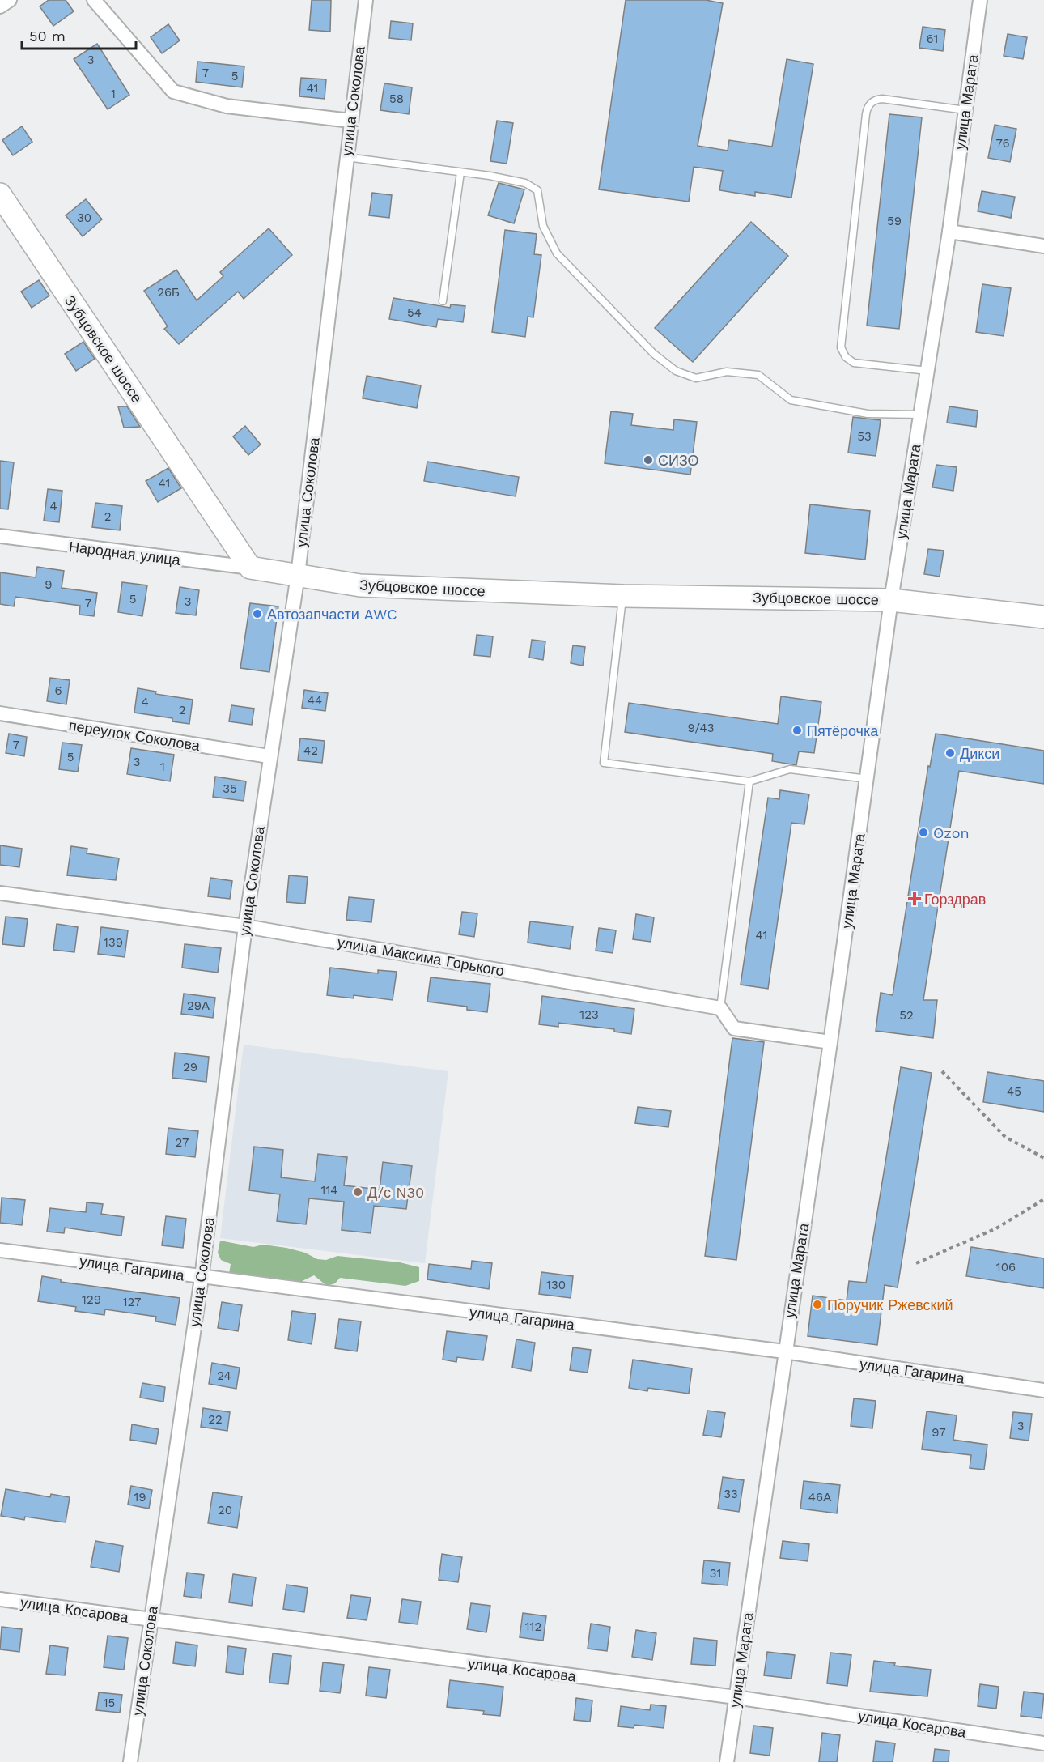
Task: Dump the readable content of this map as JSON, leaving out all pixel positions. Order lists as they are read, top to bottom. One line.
{"streets":{"main road":["Зубцовское шоссе"],"street":["улица Соколова","улица Марата","Народная улица","переулок Соколова","улица Максима Горького","улица Гагарина","улица Косарова"]},"crossings":[["улица Соколова","Зубцовское шоссе"],["улица Соколова","переулок Соколова"],["улица Соколова","улица Максима Горького"],["улица Соколова","улица Гагарина"],["улица Соколова","улица Косарова"],["улица Марата","Зубцовское шоссе"],["улица Марата","улица Гагарина"],["улица Марата","улица Косарова"],["Зубцовское шоссе","Народная улица"]],"places":{"other":["СИЗО","Автозапчасти AWC","Пятёрочка","Дикси","Ozon","Д/с N30","Поручик Ржевский"],"health":["Горздрав"]},"house_numbers":["61","3","7","5","41","1","58","76","30","59","26Б","54","53","41","4","2","9","5","3","7","6","44","4","2","9/43","7","42","5","3","1","35","41","139","29А","123","52","29","45","27","114","106","130","129","127","24","22","3","97","33","19","46А","20","31","112","15"],"scale_bar":"50 m"}
